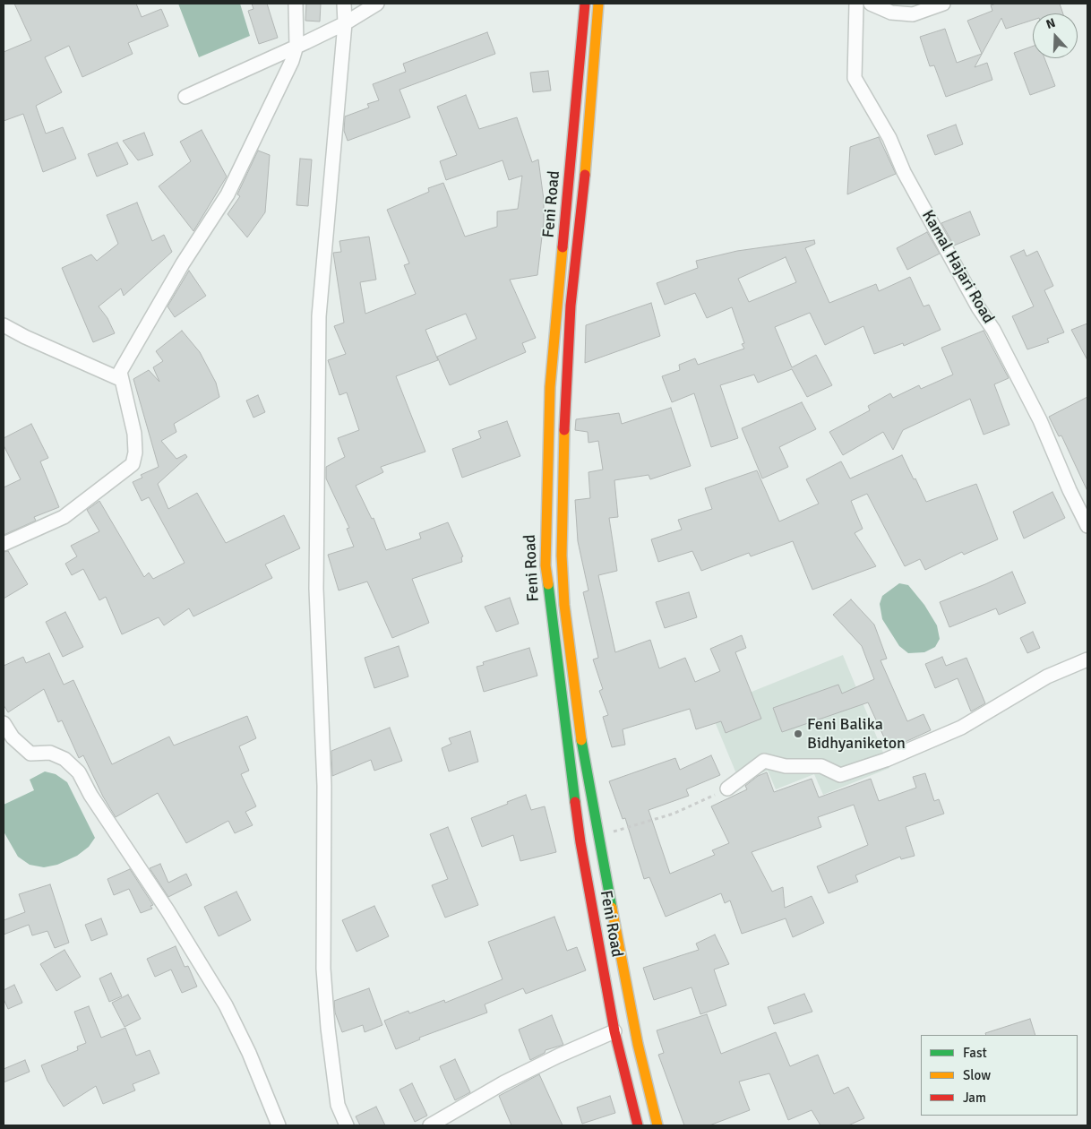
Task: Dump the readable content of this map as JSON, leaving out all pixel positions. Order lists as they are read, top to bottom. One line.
{"streets":{"main road":["Feni Road"],"street":["Kamal Hajari Road"]},"places":["Feni Balika Bidhyaniketon"],"legend":["Fast","Slow","Jam"],"north":"top"}
